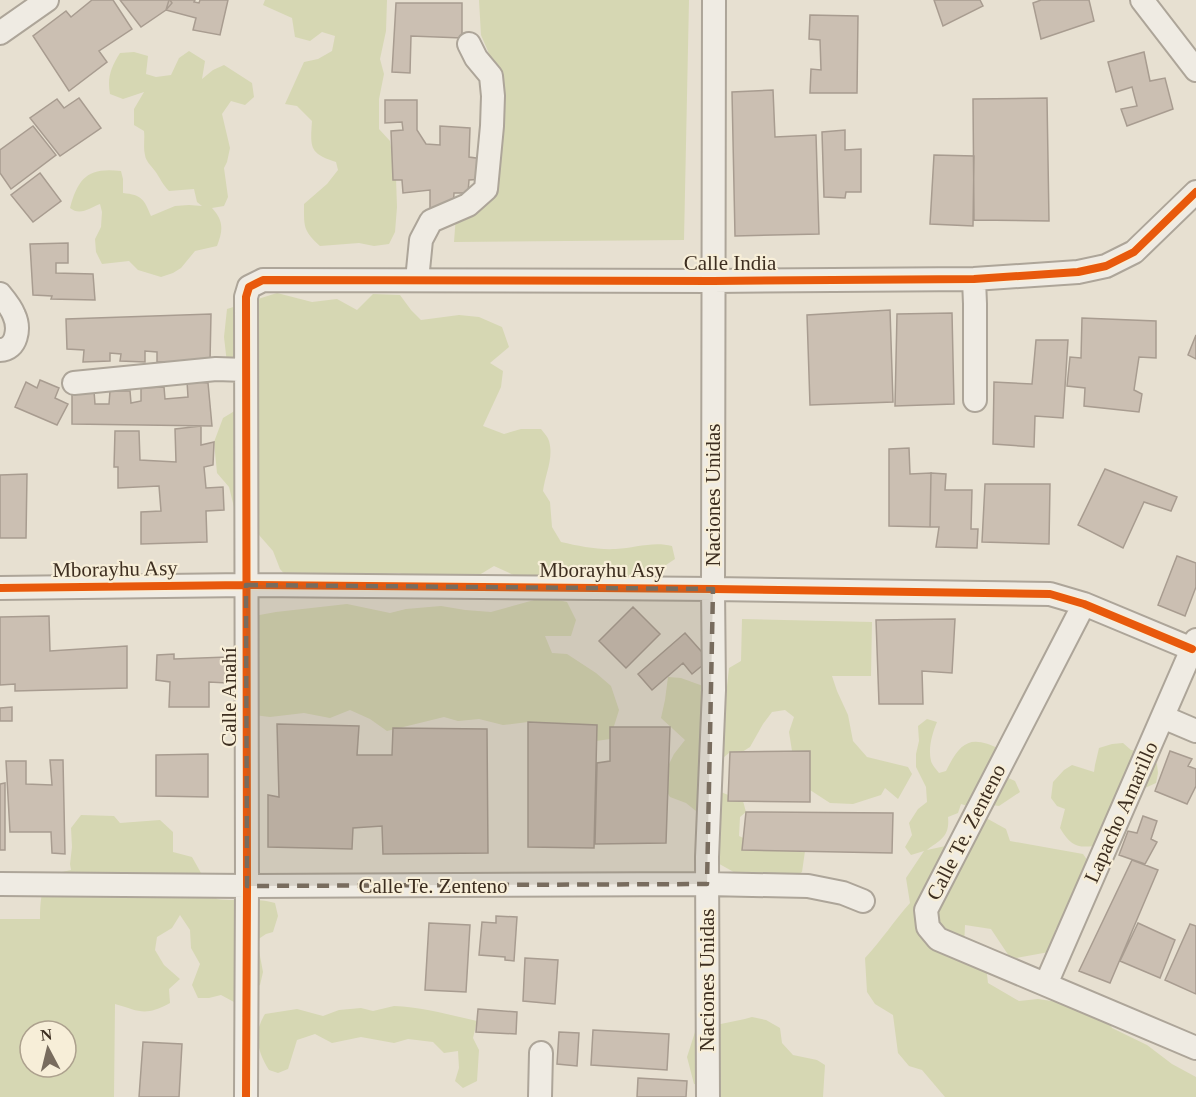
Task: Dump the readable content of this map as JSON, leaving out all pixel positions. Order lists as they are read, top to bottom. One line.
{"streets":{"street":["Calle India","Naciones Unidas","Mborayhu Asy","Calle Anahí","Lapacho Amarillo","Calle Te. Zenteno"]},"crossings":[["Calle India","Naciones Unidas"],["Calle India","Calle Anahí"],["Naciones Unidas","Mborayhu Asy"],["Naciones Unidas","Calle Te. Zenteno"],["Mborayhu Asy","Calle Anahí"],["Mborayhu Asy","Lapacho Amarillo"],["Mborayhu Asy","Calle Te. Zenteno"],["Calle Anahí","Calle Te. Zenteno"],["Lapacho Amarillo","Calle Te. Zenteno"]],"north":"top"}
